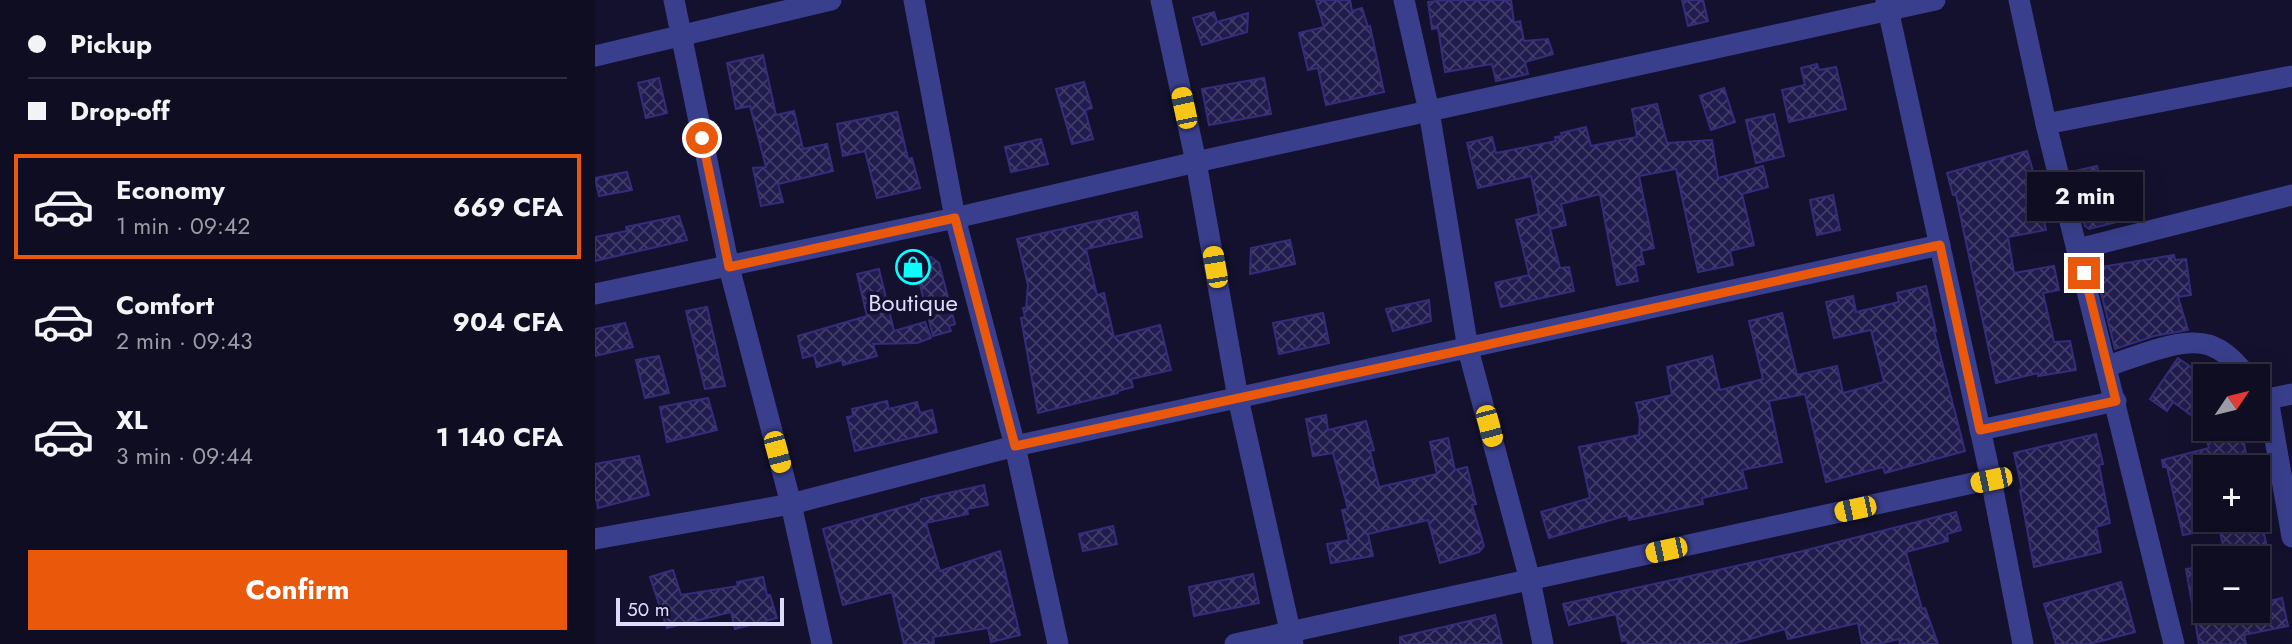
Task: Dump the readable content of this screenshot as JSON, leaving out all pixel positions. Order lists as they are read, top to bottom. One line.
{"places":{"shop":["Boutique"]},"scale_bar":"50 m","north":"top right","page":{"banner":["Pickup","Drop-off"],"list":[{"name":"Economy","note":"1 min · 09:42","value":"669 CFA"},{"name":"Comfort","note":"2 min · 09:43","value":"904 CFA"},{"name":"XL","note":"3 min · 09:44","value":"1 140 CFA"}],"bubble":"2 min","map_buttons":["+","−"],"buttons":"Confirm","scale":"50 m"}}
